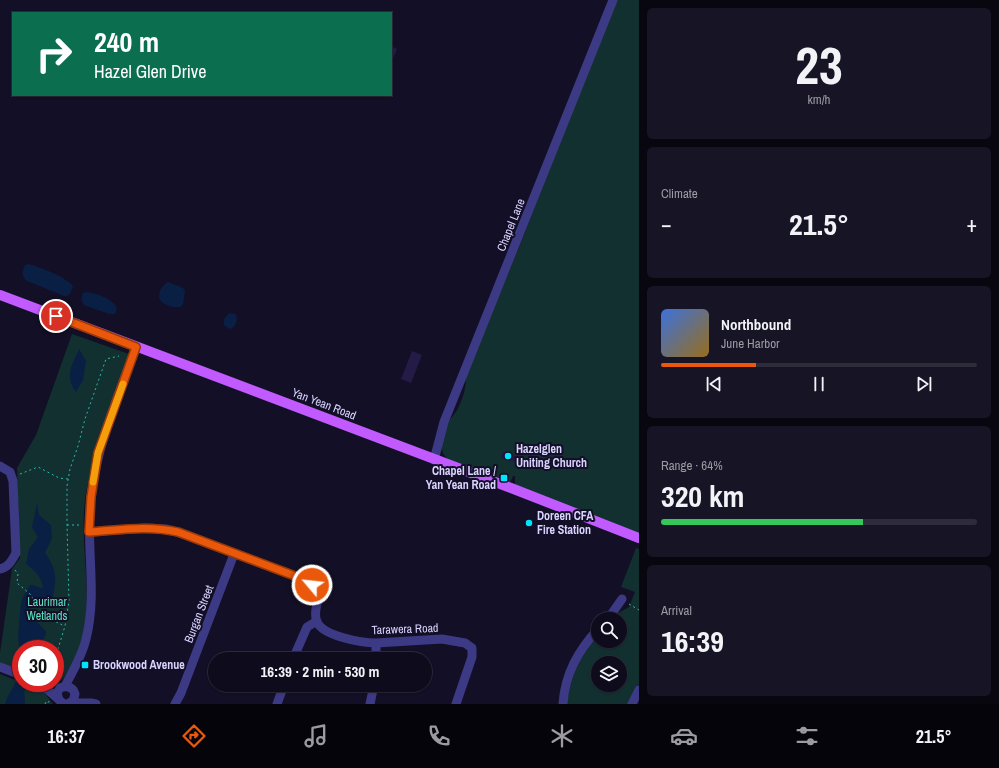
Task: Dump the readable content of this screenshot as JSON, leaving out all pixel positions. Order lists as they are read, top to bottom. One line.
{"streets":{"main road":["Yan Yean Road"],"street":["Chapel Lane","Burgan Street","Tarawera Road"]},"crossings":[["Chapel Lane","Yan Yean Road"]],"parks":["Laurimar Wetlands"],"places":{"other":["Hazelglen Uniting Church","Doreen CFA Fire Station"],"transit":["Chapel Lane / Yan Yean Road","Brookwood Avenue"]},"page":{"tile":[["23","km/h"],"Climate",["Range · 64%","320 km"],["Arrival","16:39"]],"turn":["240 m","Hazel Glen Drive"],"heat":["−","21.5°","+"],"song":["Northbound","June Harbor"],"limit":"30","trip":"16:39 · 2 min · 530 m","tabs":["16:37","21.5°"]}}
